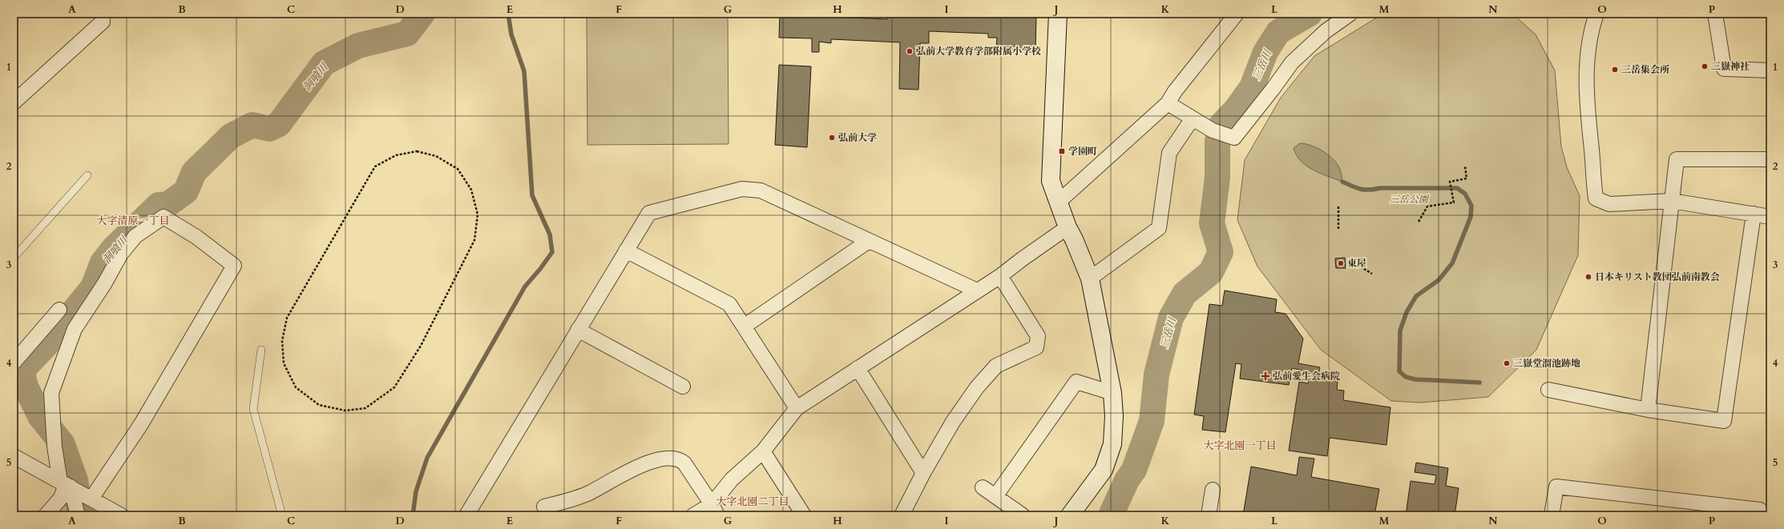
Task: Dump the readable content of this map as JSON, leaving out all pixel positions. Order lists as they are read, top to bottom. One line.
{"districts":["大字清原一丁目","大字北園一丁目","大字北園二丁目"],"water":["三岳川","洞喰川"],"parks":["三岳公園"],"places":{"other":["弘前大学教育学部附属小学校","三嶽神社","三岳集会所","弘前大学","東屋","日本キリスト教団弘前南教会","三嶽堂溜池跡地"],"transit":["学園町"],"health":["弘前愛生会病院"]},"grid":{"columns":["A","B","C","D","E","F","G","H","I","J","K","L","M","N","O","P"],"rows":["1","2","3","4","5"]}}
